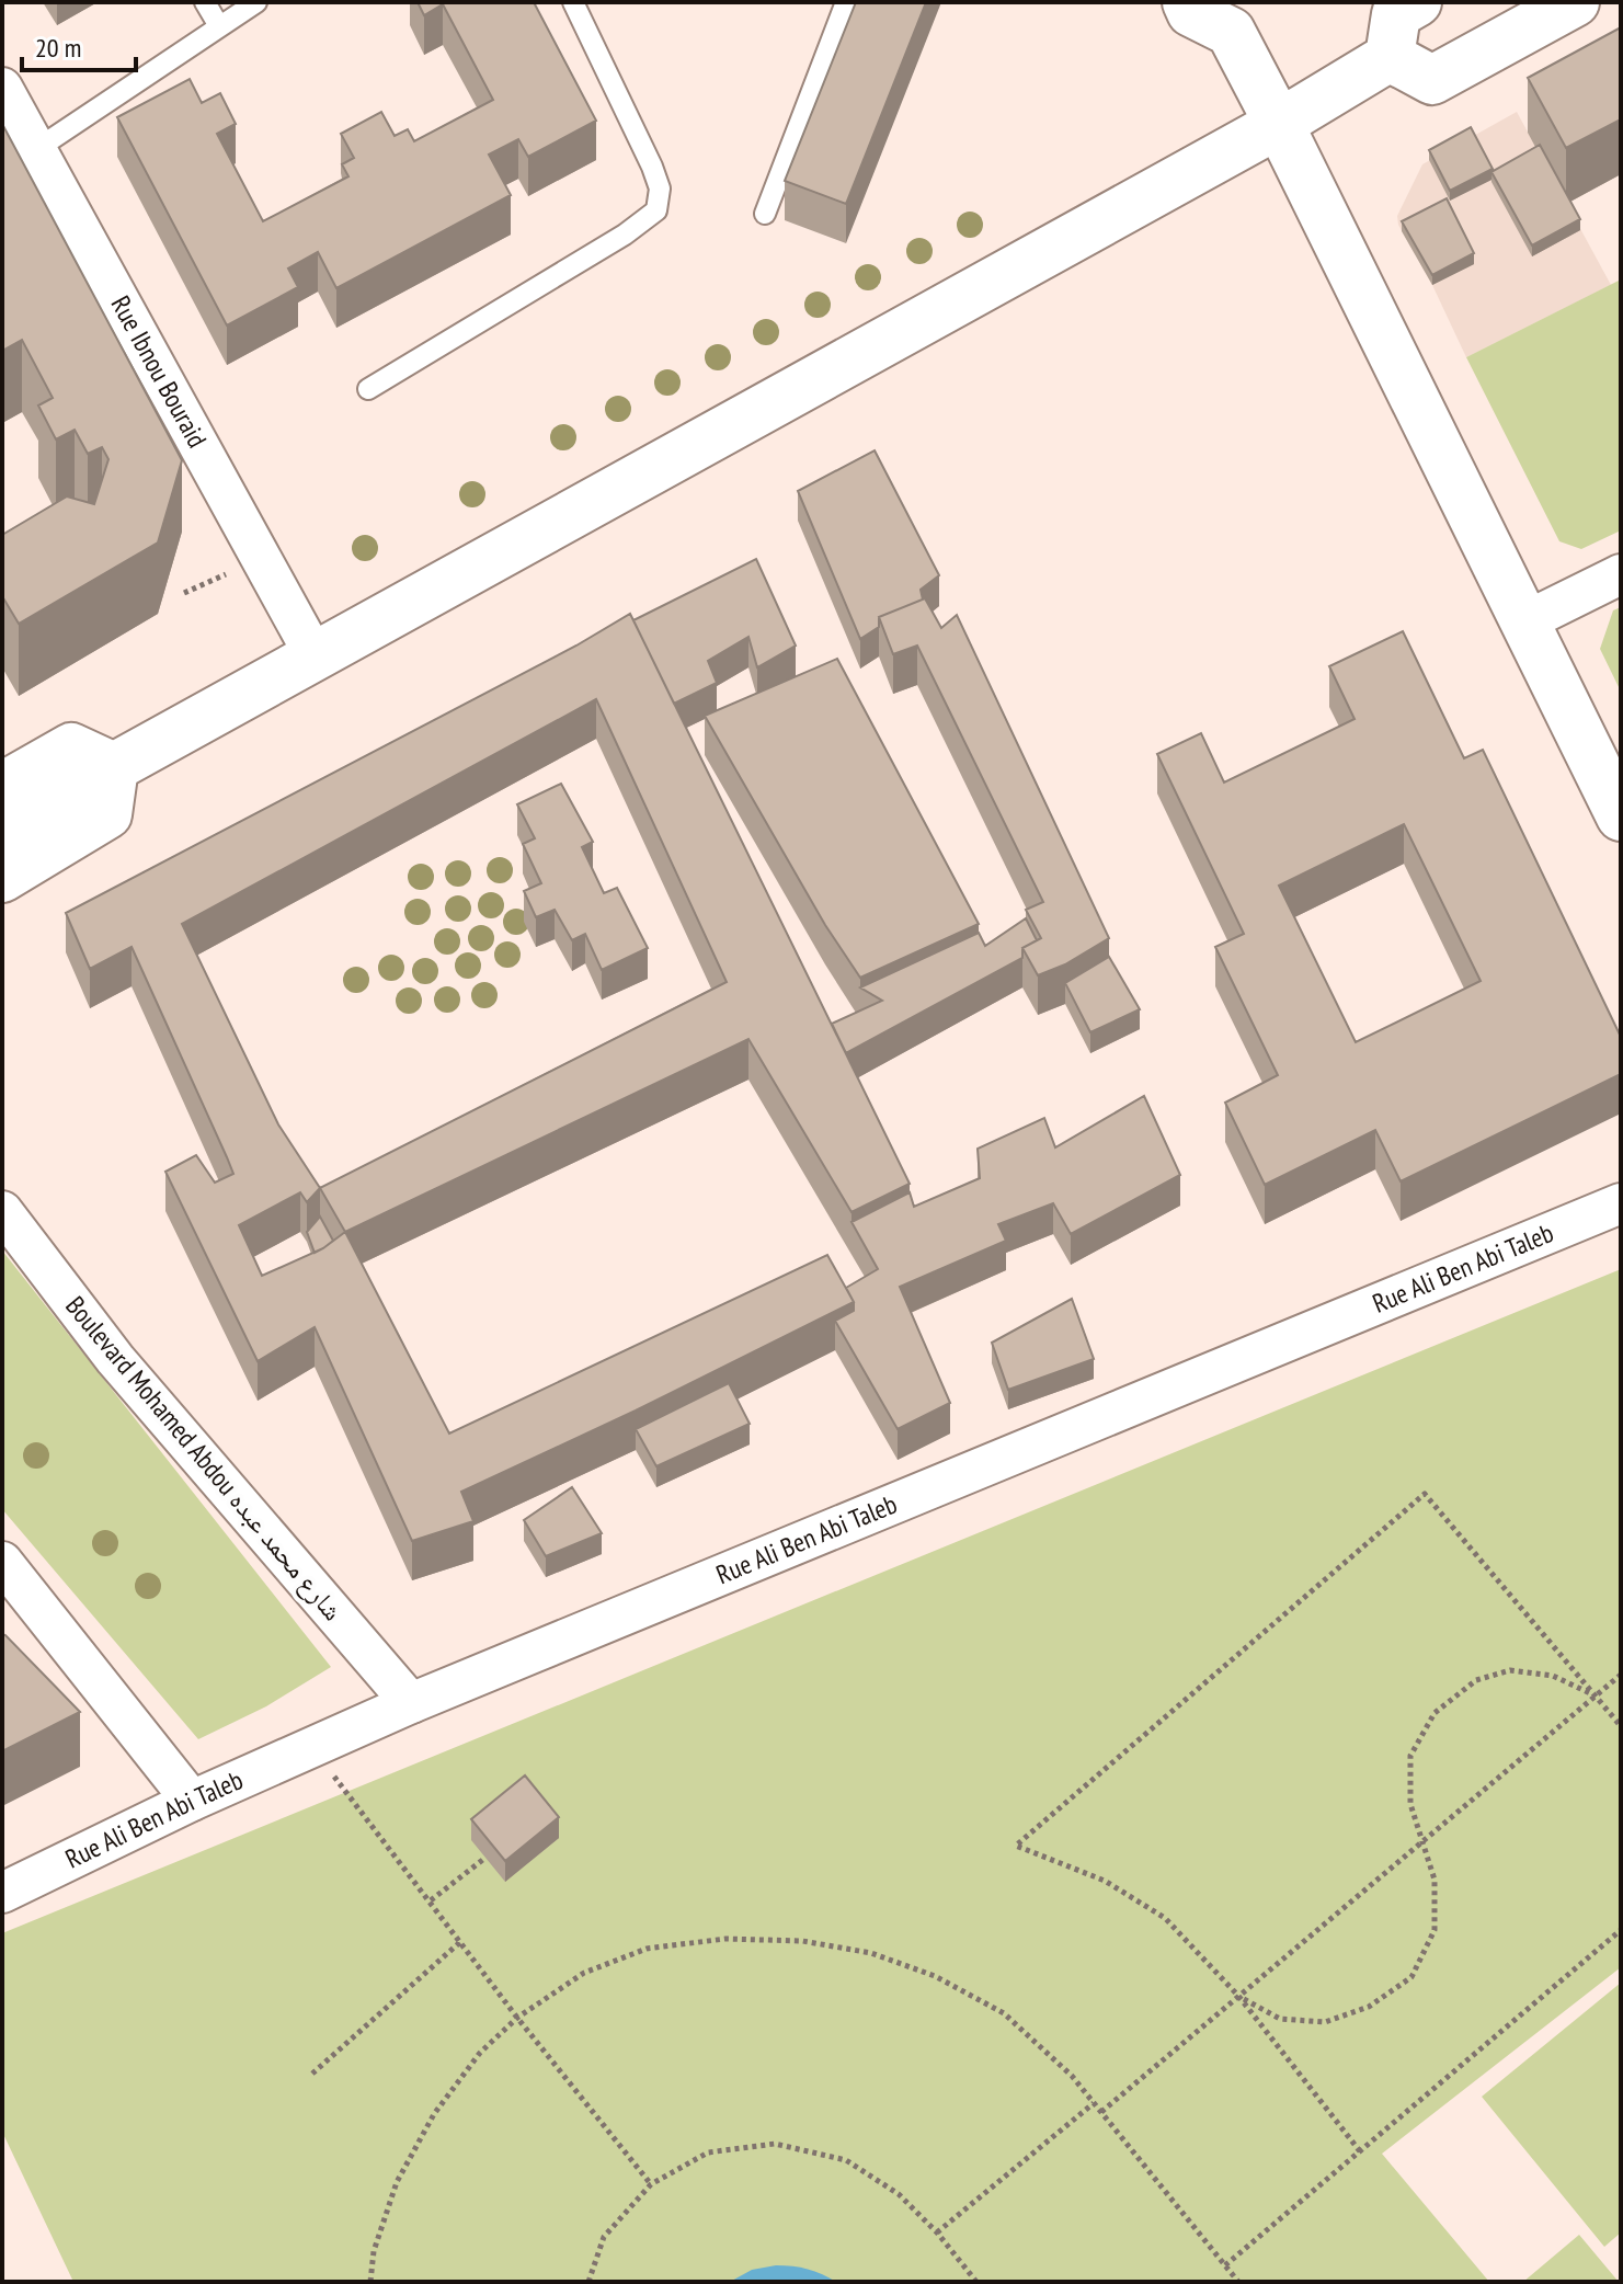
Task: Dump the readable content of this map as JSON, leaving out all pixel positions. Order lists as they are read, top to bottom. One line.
{"streets":{"street":["Rue Ibnou Bouraid","Rue Ali Ben Abi Taleb","Boulevard Mohamed Abdou شارع محمد عبده"]},"crossings":[["Rue Ali Ben Abi Taleb","Boulevard Mohamed Abdou شارع محمد عبده"]],"scale_bar":"20 m"}
